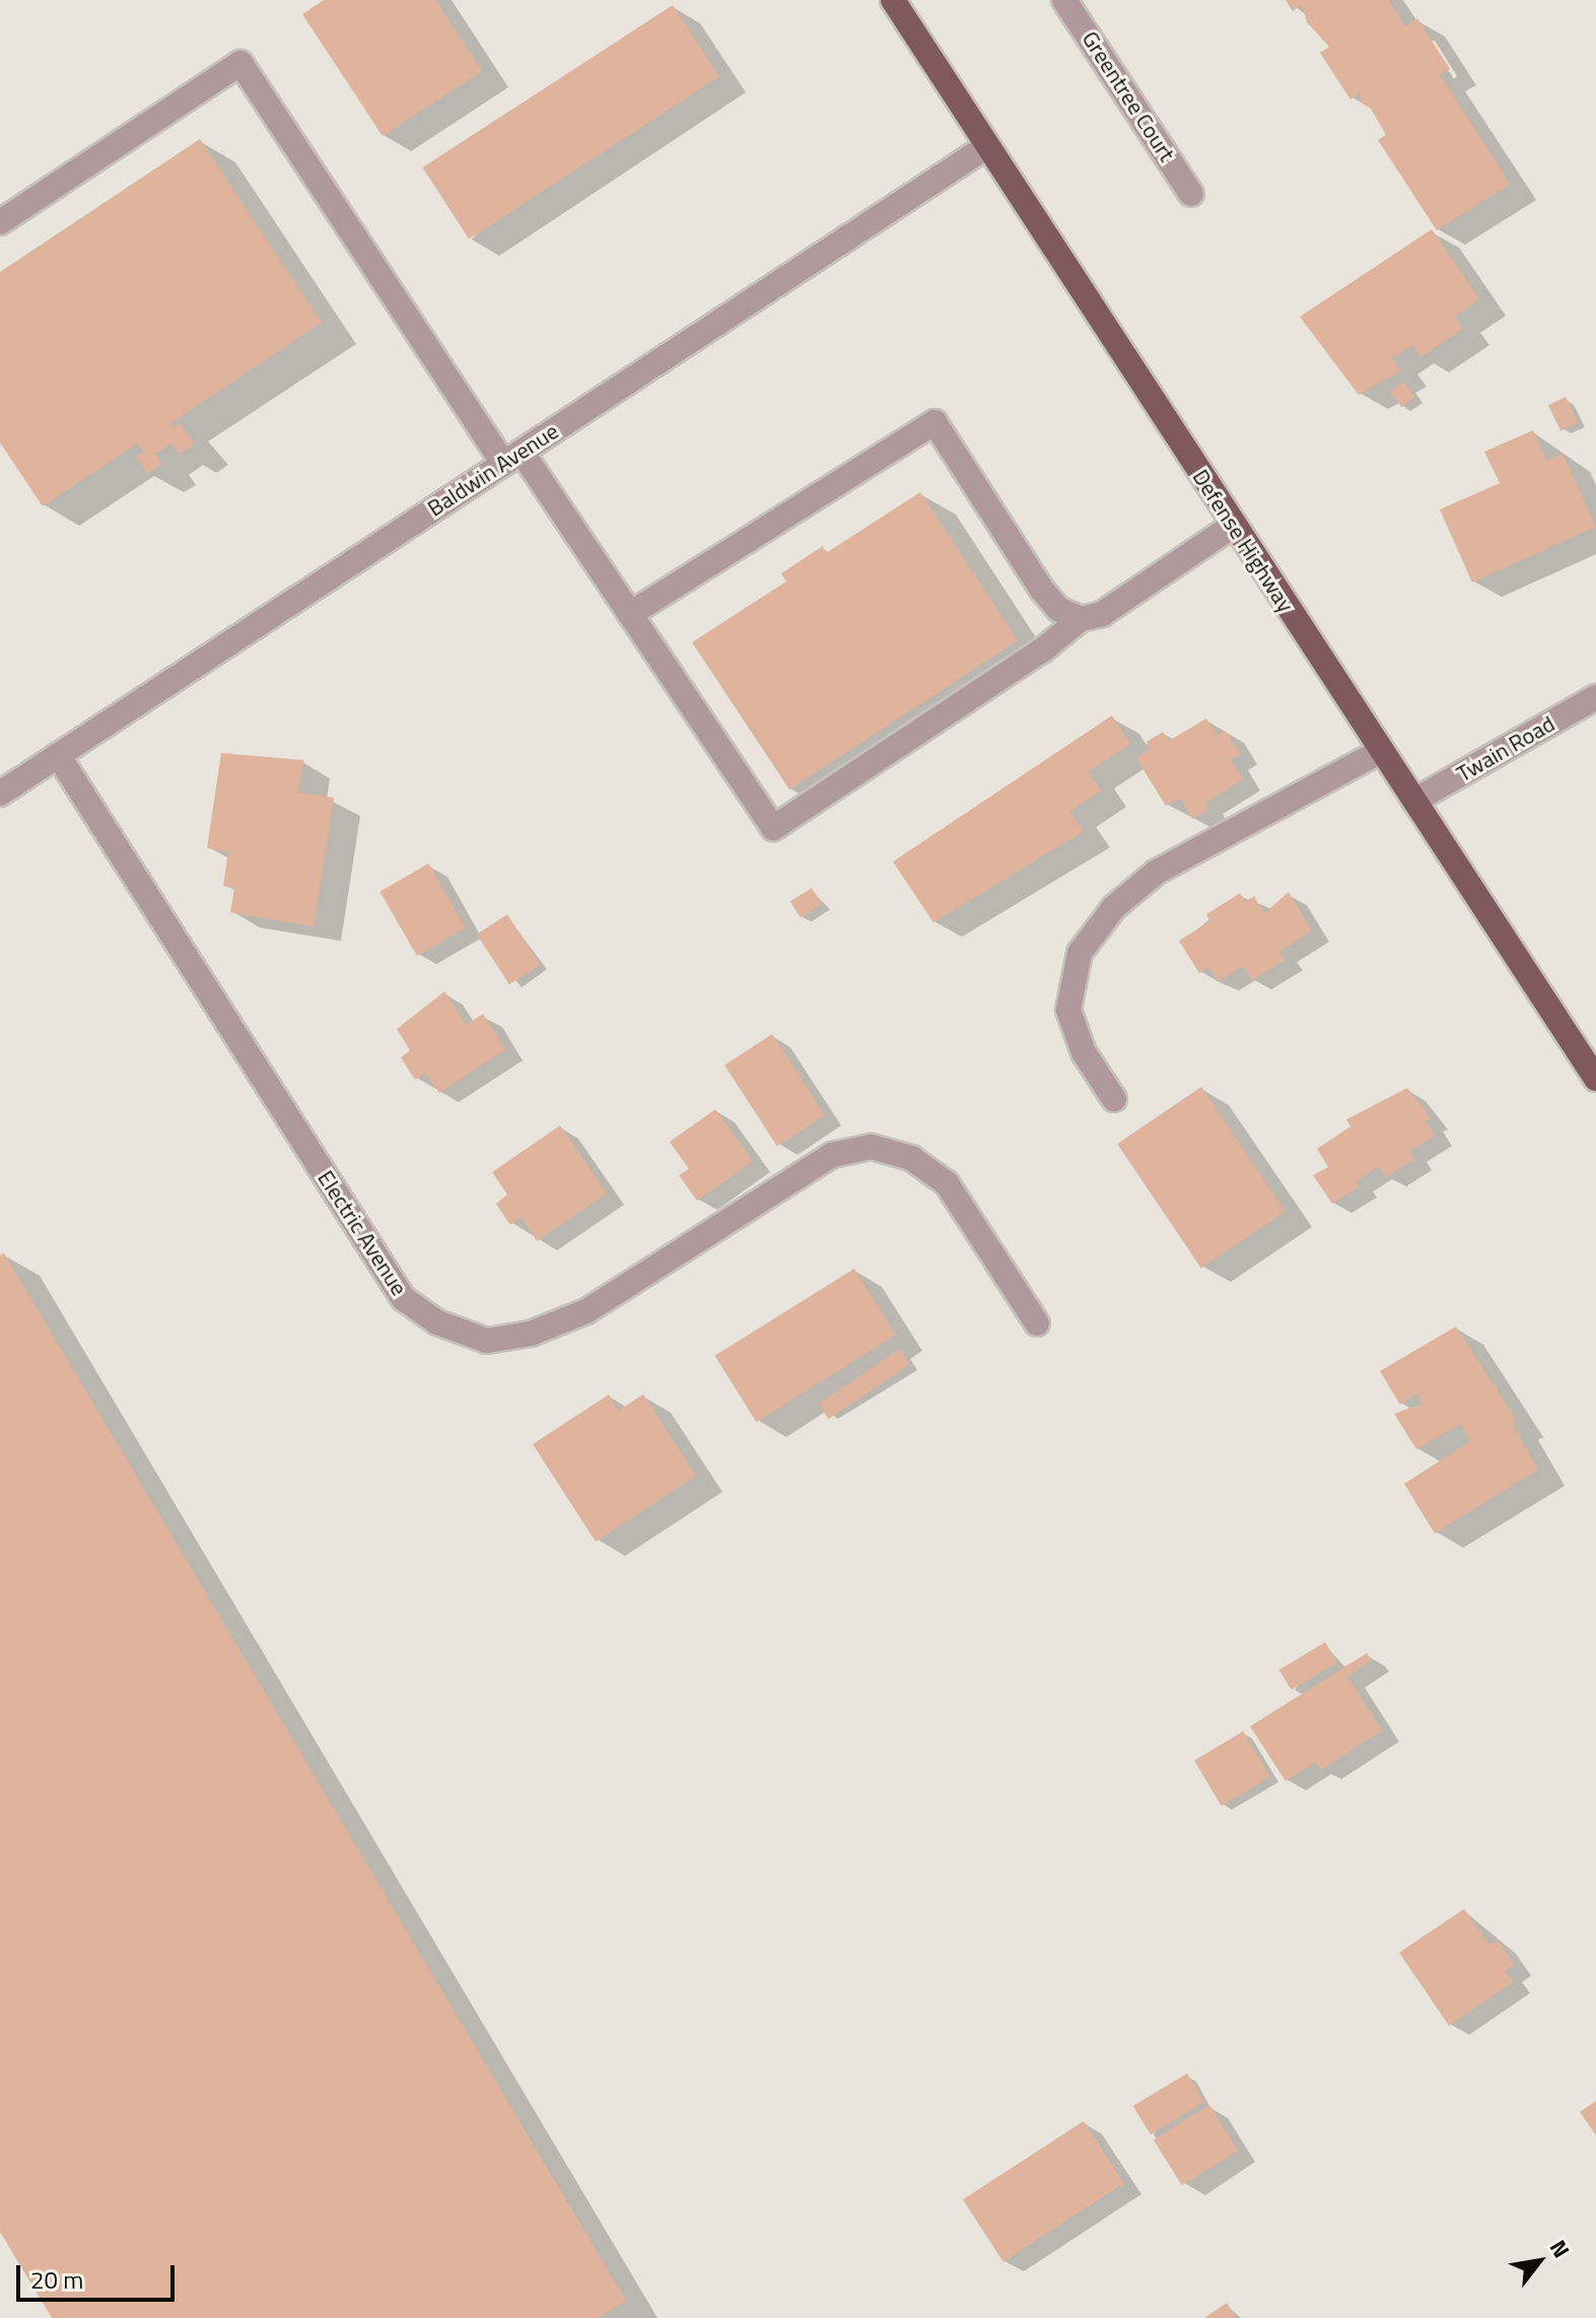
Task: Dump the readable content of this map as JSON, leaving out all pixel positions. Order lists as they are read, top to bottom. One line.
{"streets":{"main road":["Defense Highway"],"street":["Greentree Court","Baldwin Avenue","Twain Road","Electric Avenue"]},"crossings":[["Baldwin Avenue","Defense Highway"],["Baldwin Avenue","Electric Avenue"],["Defense Highway","Twain Road"]],"scale_bar":"20 m","north":"top right"}
